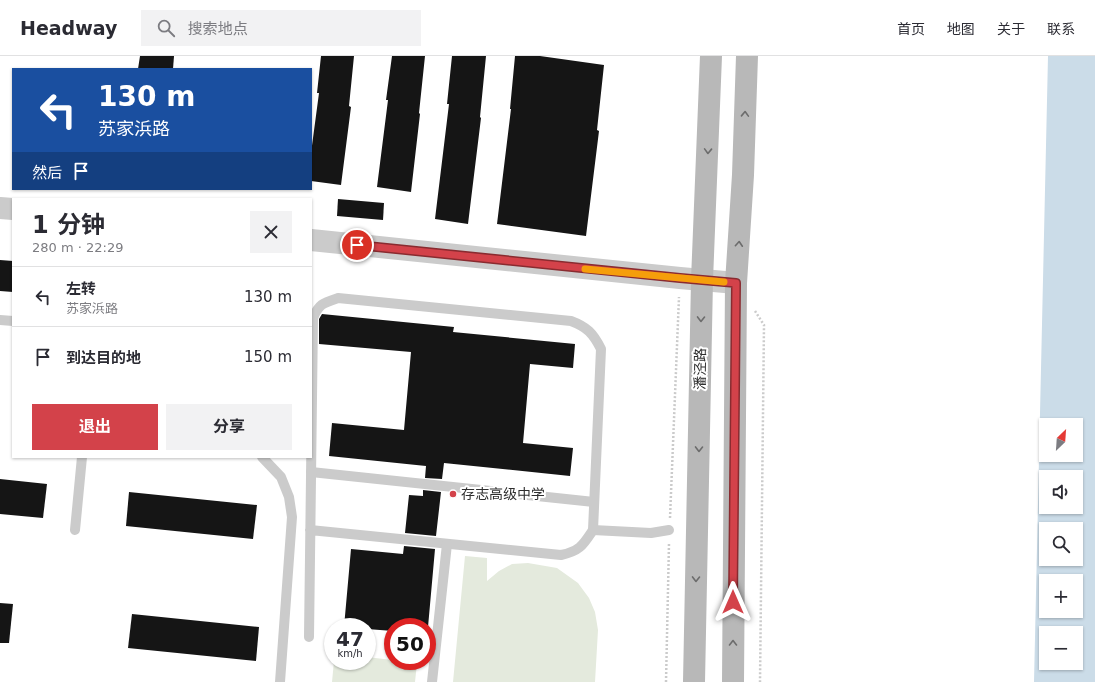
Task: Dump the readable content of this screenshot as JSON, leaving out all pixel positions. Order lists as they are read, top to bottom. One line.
{"streets":{"main road":["潘泾路"]},"places":["存志高级中学"],"north":"top right","page":{"header":"Headway","search":"搜索地点","nav":["首页","地图","关于","联系"],"turn":["130 m","苏家浜路"],"then":"然后","heading":["1 分钟","280 m · 22:29"],"list":[{"name":"左转","note":"苏家浜路","value":"130 m"},{"name":"到达目的地","value":"150 m"}],"buttons":["退出","分享"],"map_buttons":["+","−"],"speed":"47 km/h","limit":"50"}}
